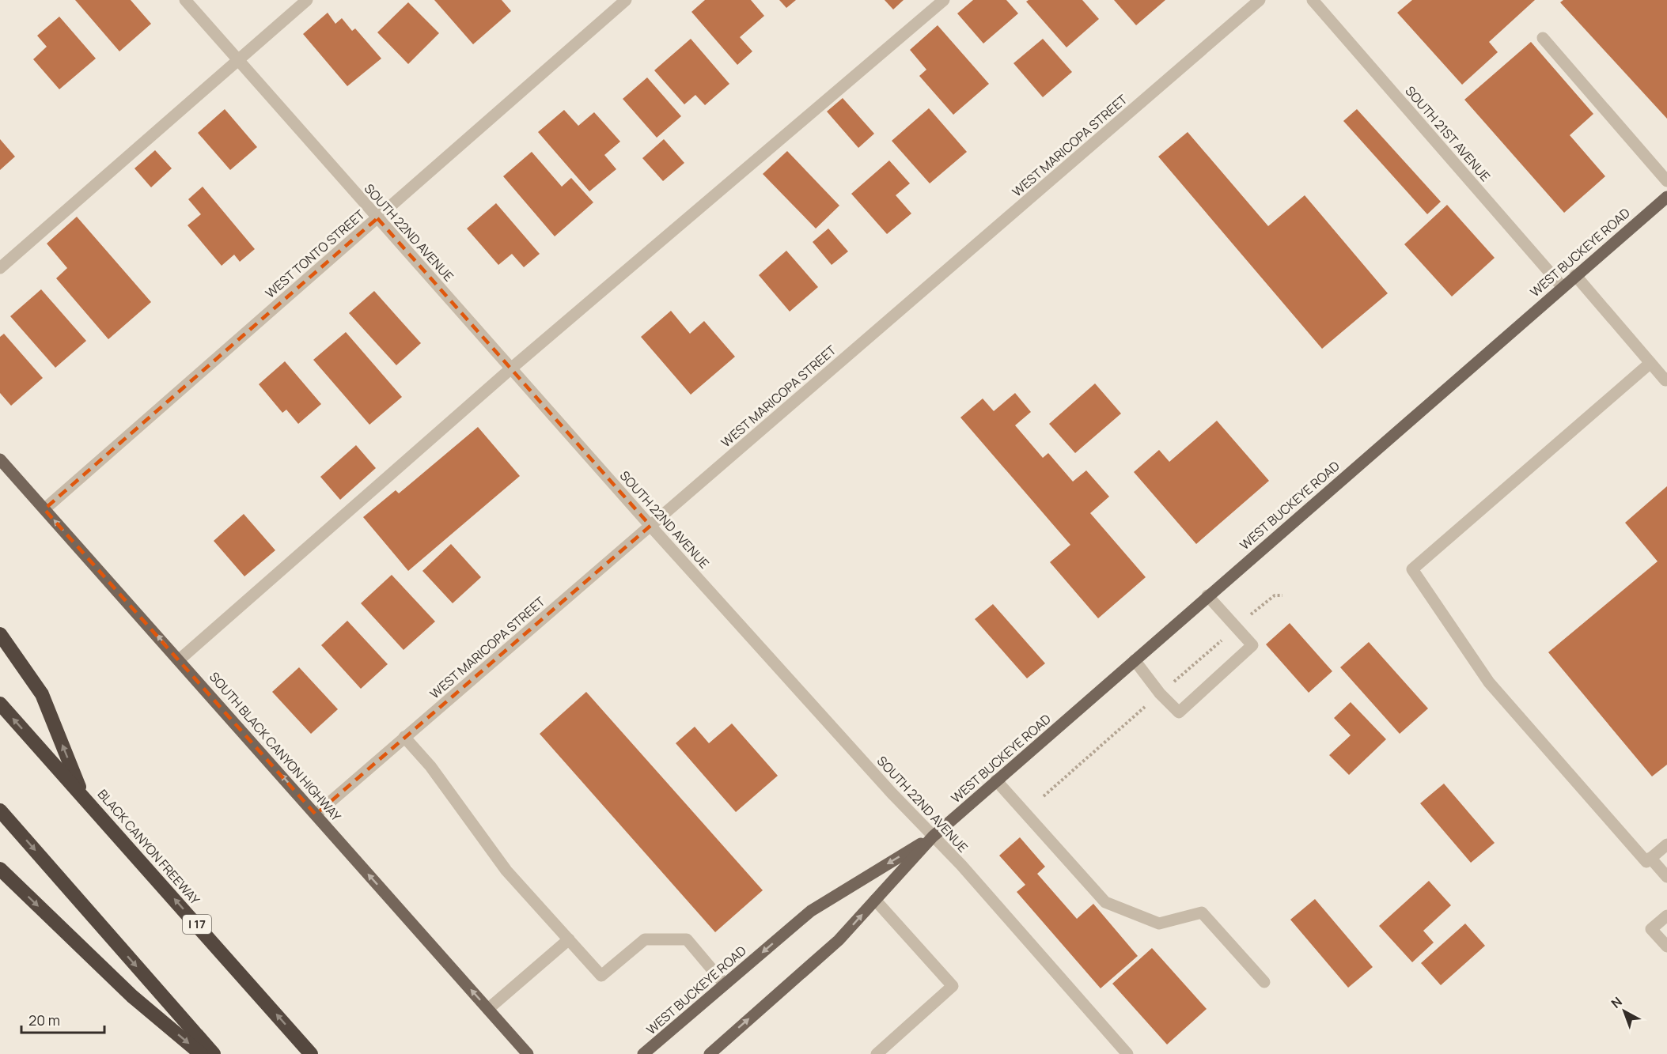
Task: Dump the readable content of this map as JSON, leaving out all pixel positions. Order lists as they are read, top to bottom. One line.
{"streets":{"highway":["BLACK CANYON FREEWAY","I 17"],"main road":["WEST BUCKEYE ROAD","SOUTH BLACK CANYON HIGHWAY"],"street":["SOUTH 21ST AVENUE","WEST MARICOPA STREET","SOUTH 22ND AVENUE","WEST TONTO STREET"]},"crossings":[["SOUTH 21ST AVENUE","WEST BUCKEYE ROAD"],["WEST MARICOPA STREET","SOUTH 22ND AVENUE"],["WEST MARICOPA STREET","SOUTH BLACK CANYON HIGHWAY"],["SOUTH 22ND AVENUE","WEST BUCKEYE ROAD"],["SOUTH 22ND AVENUE","WEST TONTO STREET"],["WEST TONTO STREET","SOUTH BLACK CANYON HIGHWAY"]],"one_way":["SOUTH BLACK CANYON HIGHWAY"],"scale_bar":"20 m","north":"top left"}
